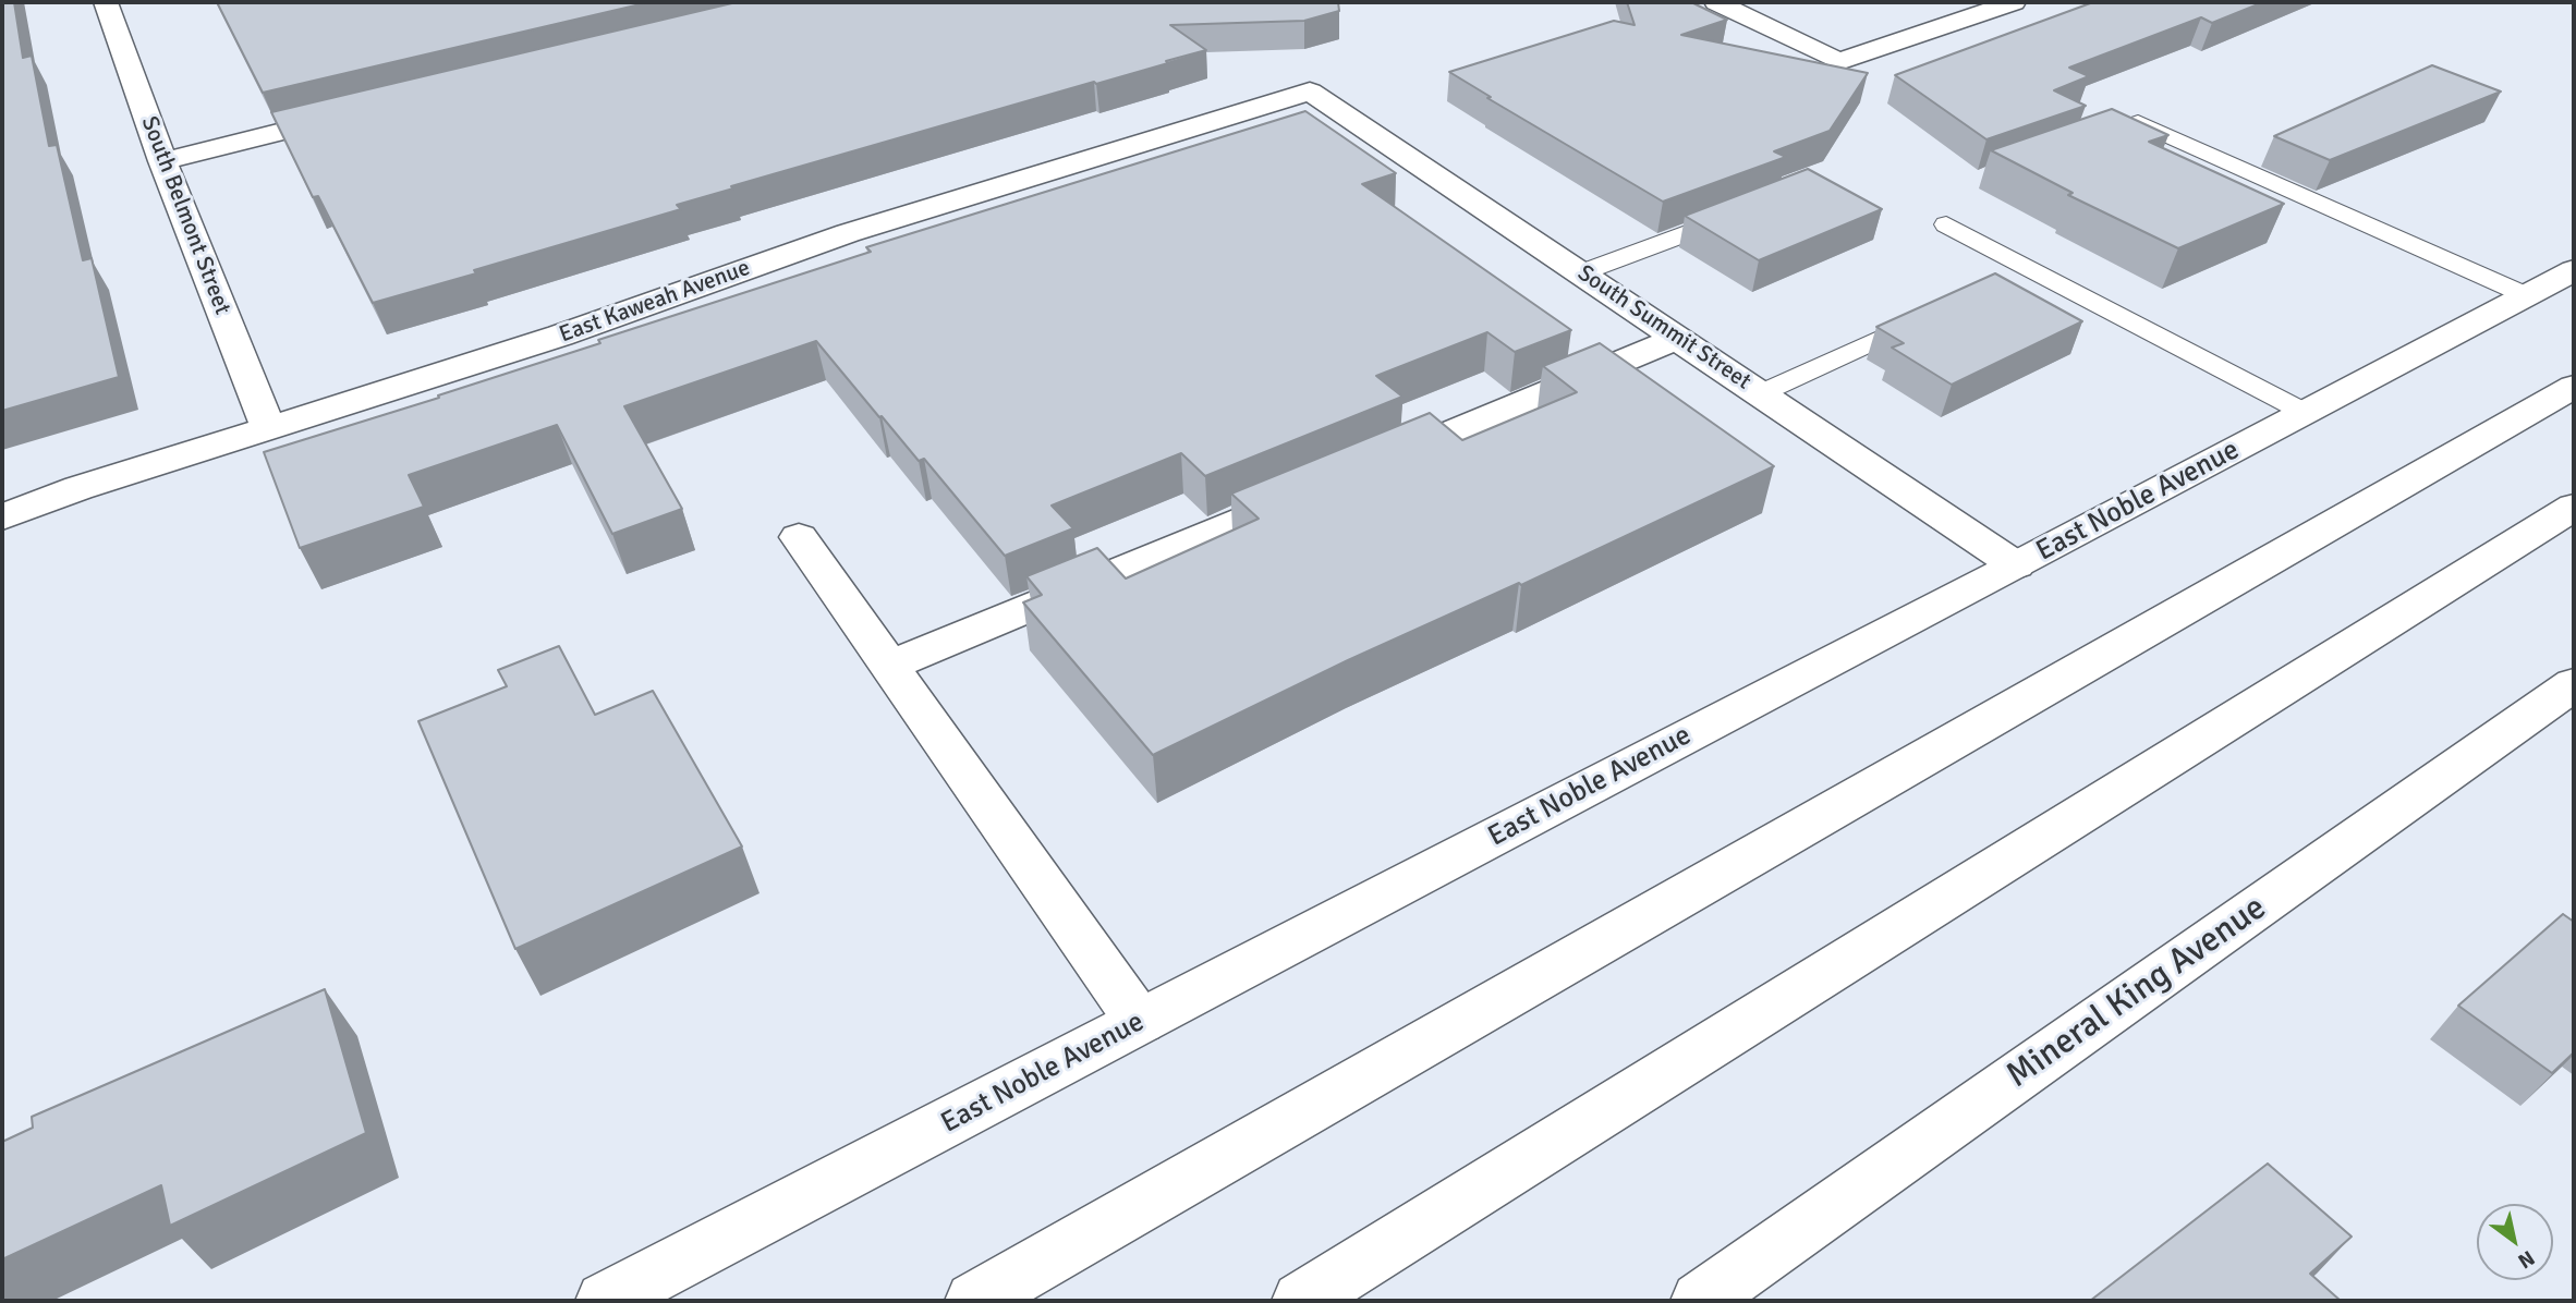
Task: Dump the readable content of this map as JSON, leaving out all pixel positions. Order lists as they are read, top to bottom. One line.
{"streets":{"main road":["South Belmont Street","East Kaweah Avenue","South Summit Street","East Noble Avenue","Mineral King Avenue"]},"crossings":[["South Belmont Street","East Kaweah Avenue"],["East Kaweah Avenue","South Summit Street"],["South Summit Street","East Noble Avenue"]],"north":"bottom right"}
